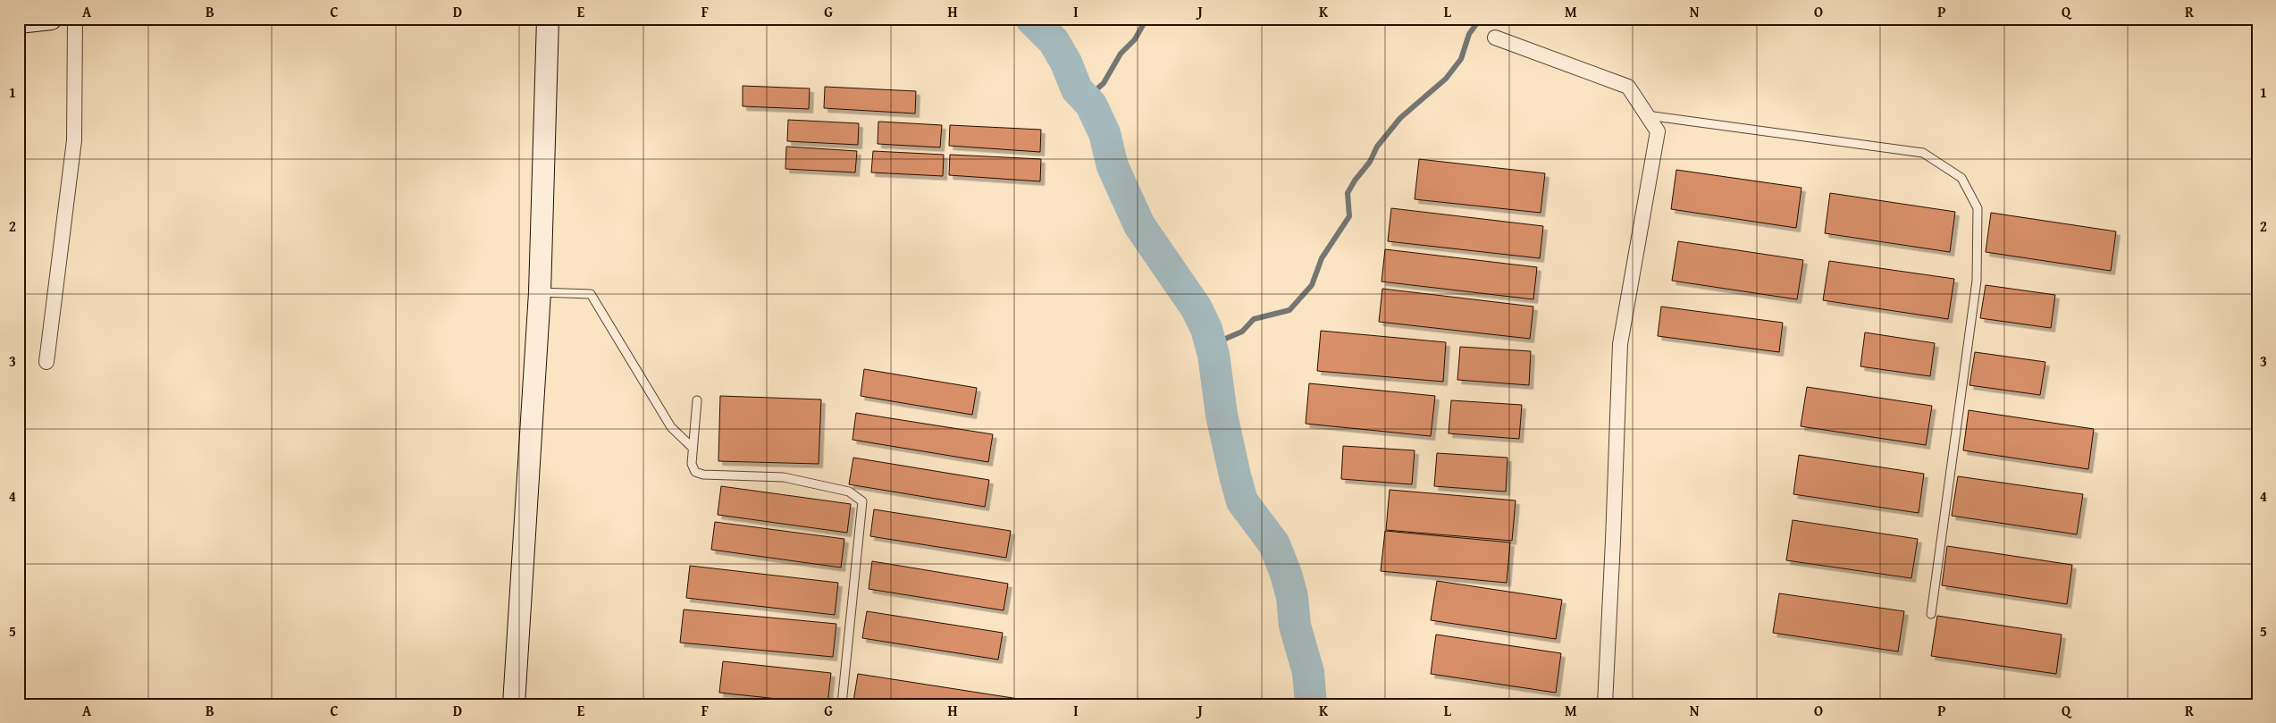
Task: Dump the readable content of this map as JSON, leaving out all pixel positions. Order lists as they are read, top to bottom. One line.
{"grid":{"columns":["A","B","C","D","E","F","G","H","I","J","K","L","M","N","O","P","Q","R"],"rows":["1","2","3","4","5"]}}
